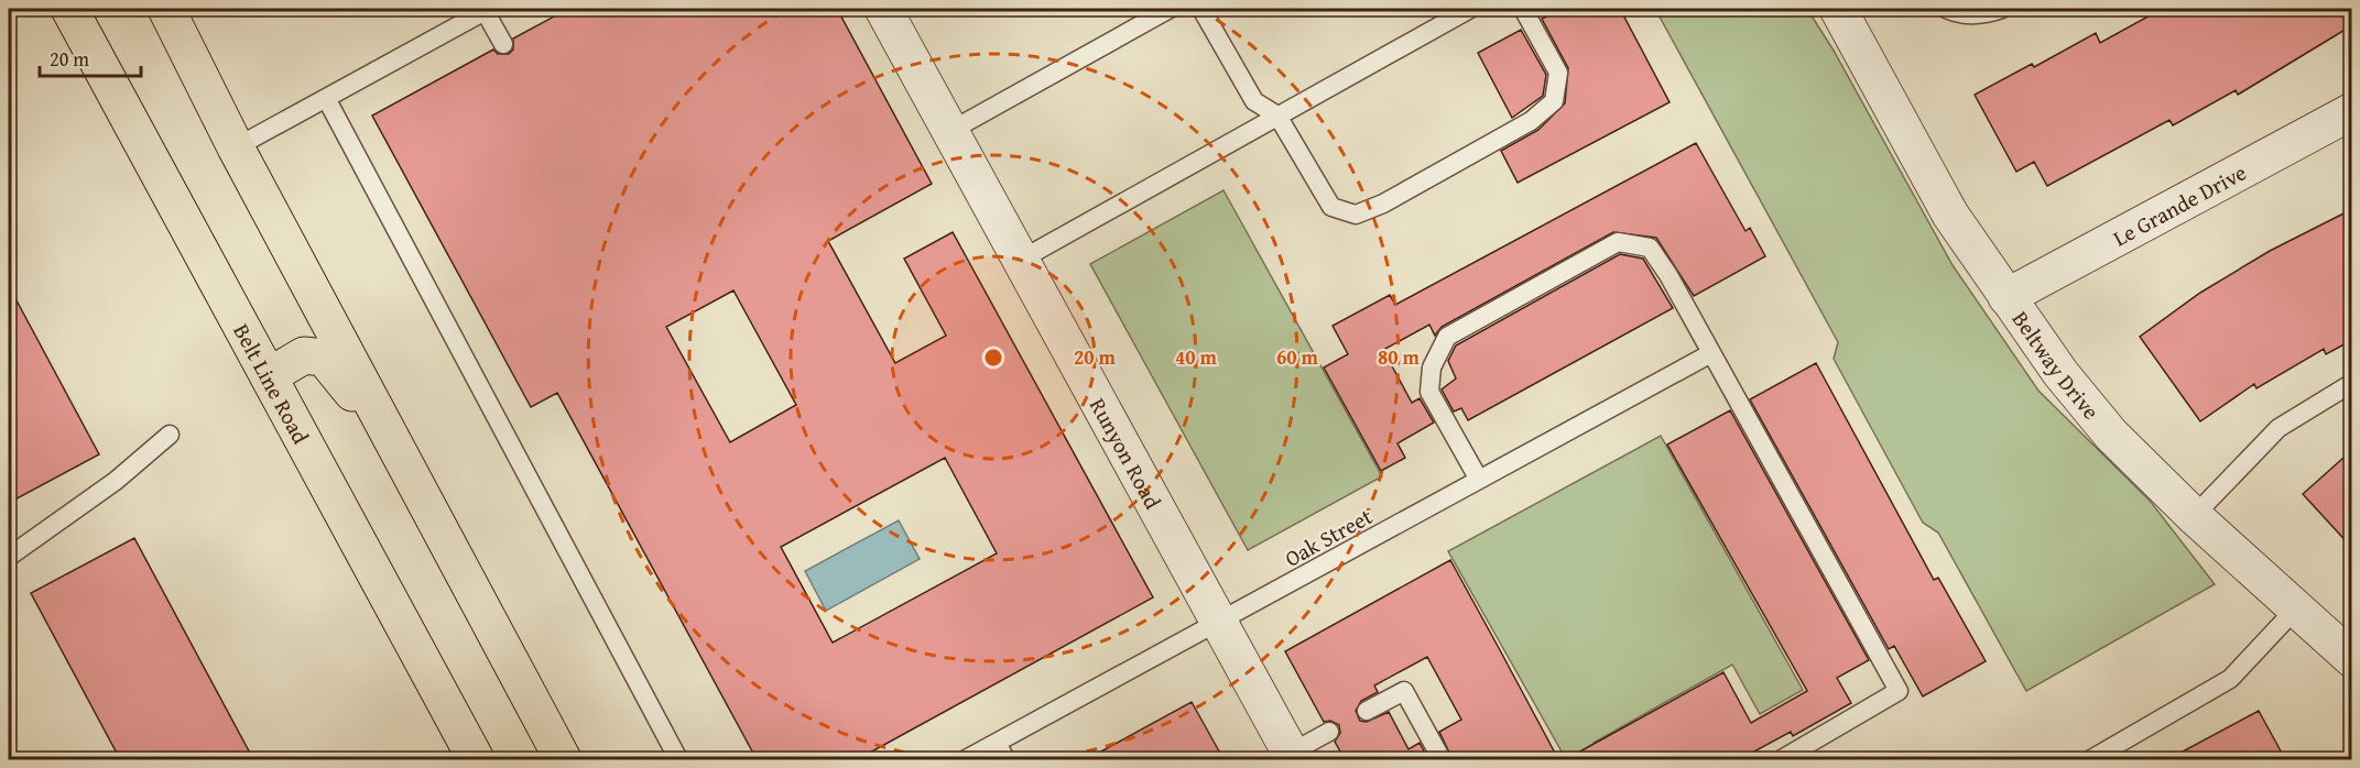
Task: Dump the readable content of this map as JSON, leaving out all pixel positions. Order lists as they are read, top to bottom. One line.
{"streets":{"main road":["Belt Line Road"],"street":["Le Grande Drive","Beltway Drive","Runyon Road"],"lane":["Oak Street"]},"crossings":[["Le Grande Drive","Beltway Drive"],["Runyon Road","Oak Street"]],"scale_bar":"20 m","rings":["20 m","40 m","60 m","80 m"]}
